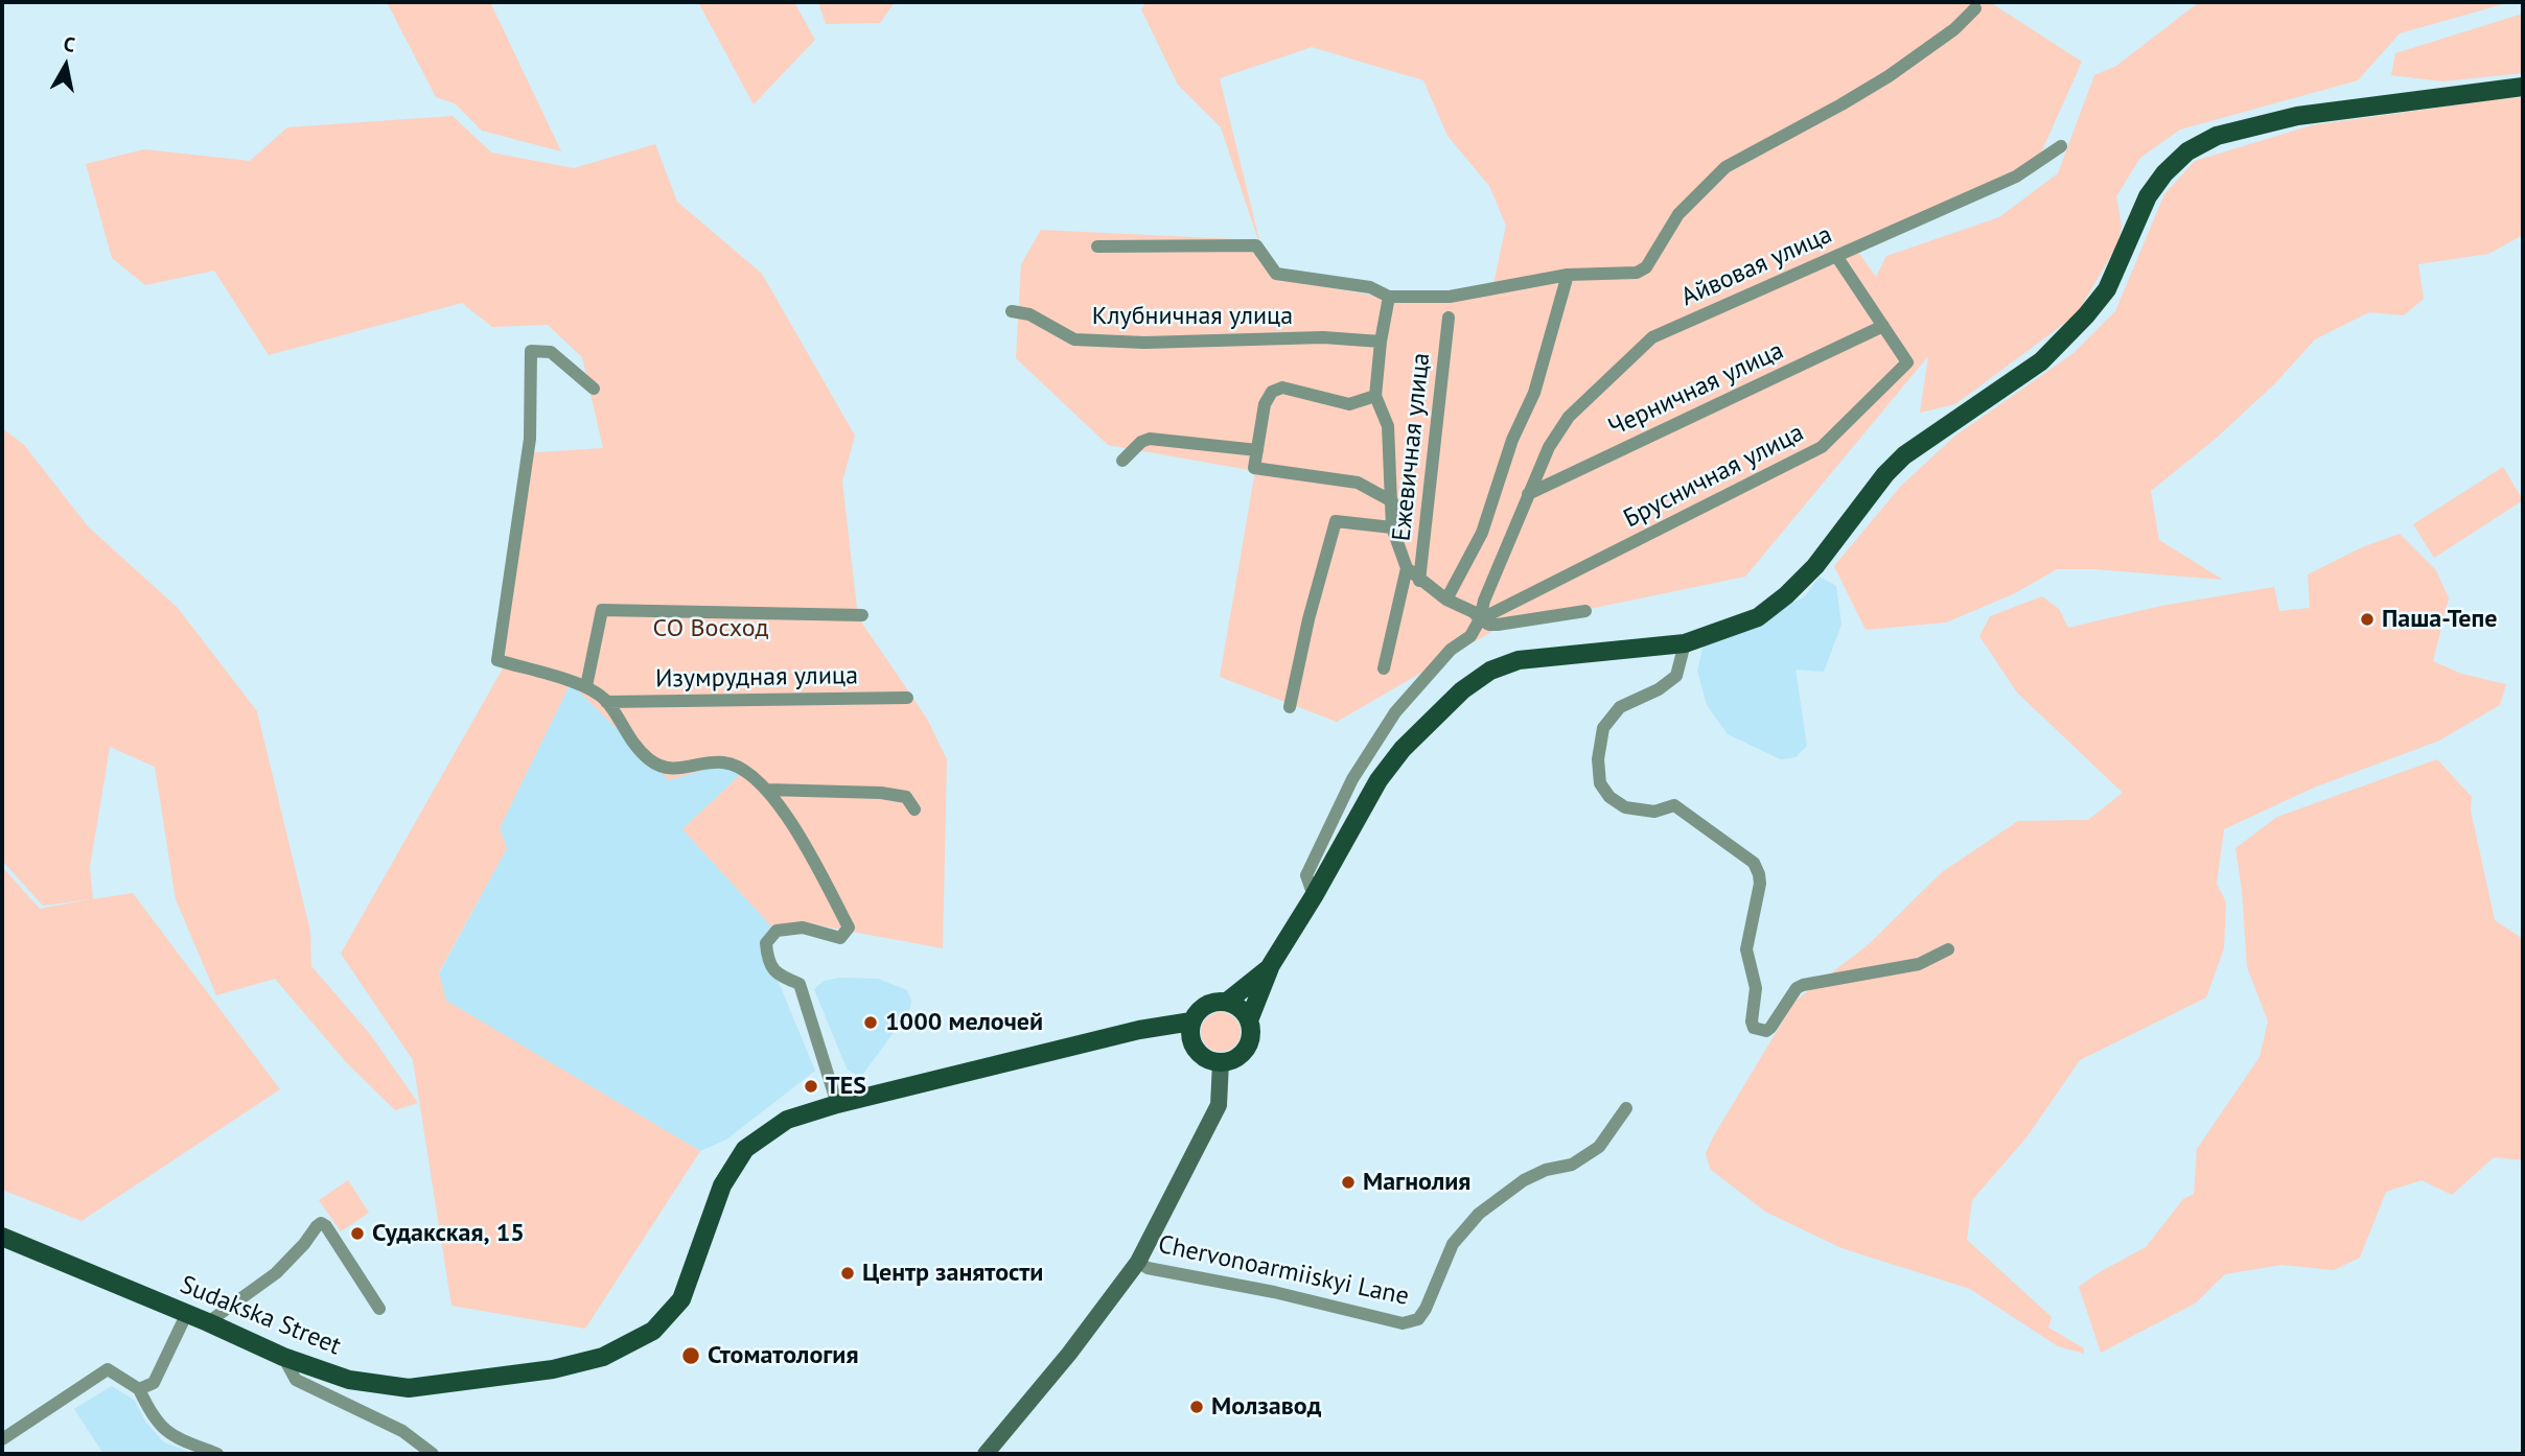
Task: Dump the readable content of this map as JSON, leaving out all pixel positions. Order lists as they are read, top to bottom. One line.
{"streets":{"main road":["Sudakska Street"],"street":["Айвовая улица","Клубничная улица","Черничная улица","Ежевичная улица","Брусничная улица","Изумрудная улица","Chervonoarmiiskyi Lane"]},"crossings":[["Айвовая улица","Черничная улица"],["Айвовая улица","Брусничная улица"],["Черничная улица","Брусничная улица"]],"parks":["СО Восход"],"places":["Паша-Тепе","1000 мелочей","TES","Магнолия","Судакская, 15","Центр занятости","Стоматология","Молзавод"],"north":"top"}
